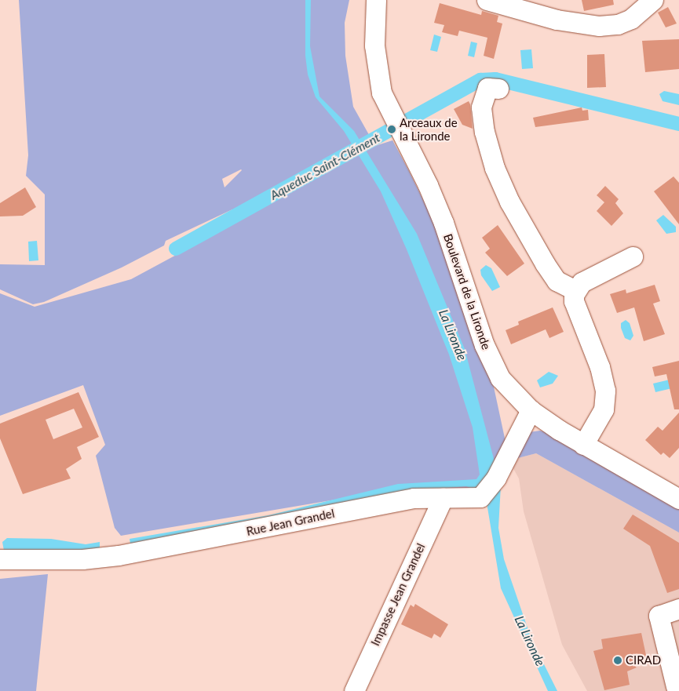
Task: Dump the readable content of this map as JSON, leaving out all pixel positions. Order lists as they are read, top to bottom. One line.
{"streets":{"street":["Boulevard de la Lironde","Rue Jean Grandel","Impasse Jean Grandel"]},"crossings":[["Boulevard de la Lironde","Rue Jean Grandel"],["Rue Jean Grandel","Impasse Jean Grandel"]],"water":["Aqueduc Saint-Clément","La Lironde"],"places":["Arceaux de la Lironde","CIRAD"]}
